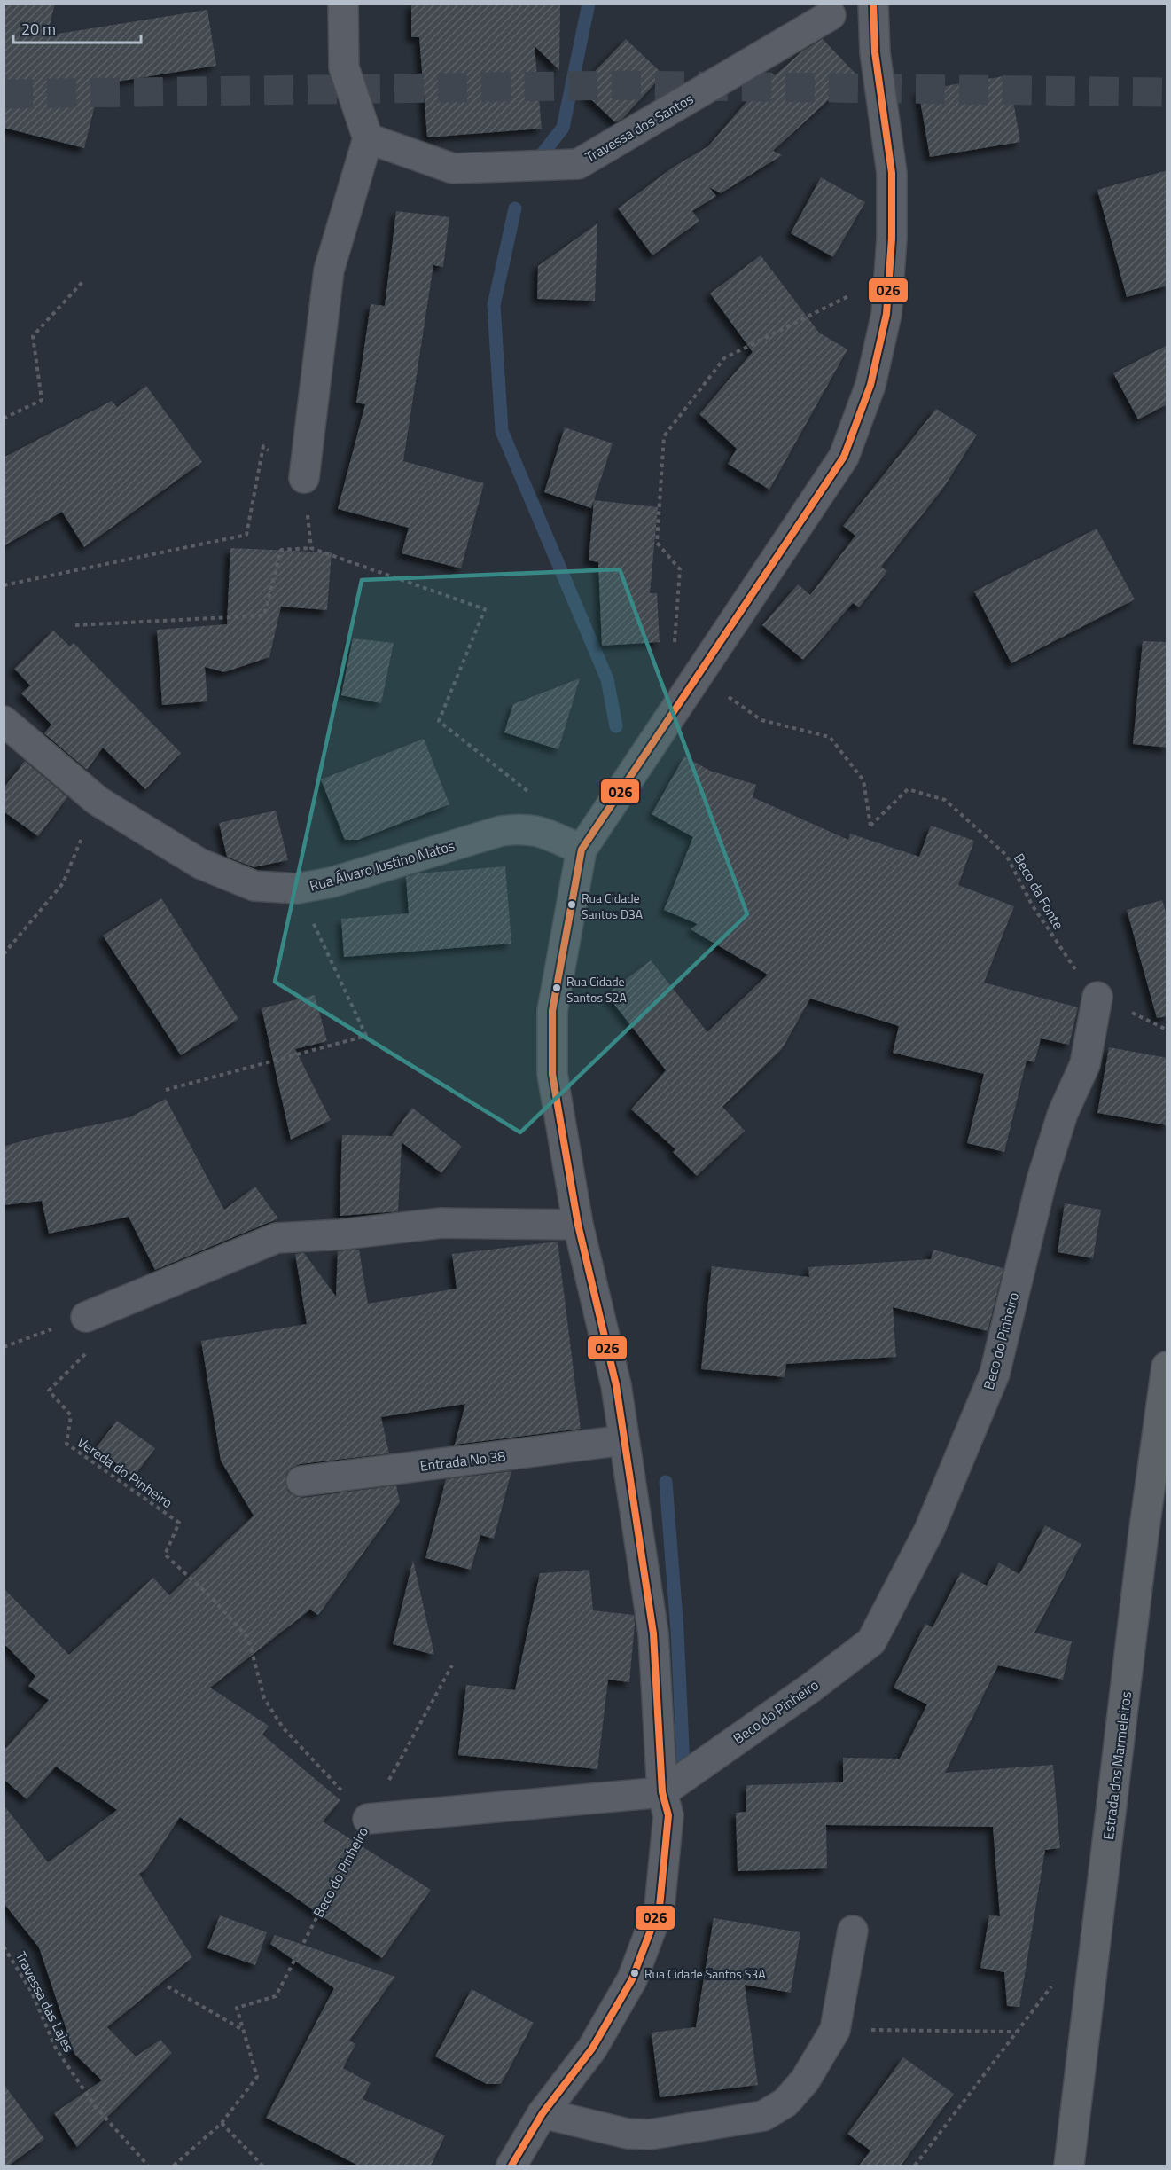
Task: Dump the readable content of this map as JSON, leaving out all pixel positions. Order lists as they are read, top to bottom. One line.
{"streets":{"main road":["Estrada dos Marmeleiros"],"street":["Travessa dos Santos","Rua Álvaro Justino Matos","Beco do Pinheiro","Entrada No 38"],"path":["Beco da Fonte","Vereda do Pinheiro","Travessa das Lajes"]},"crossings":[["Beco da Fonte","Beco do Pinheiro"],["Beco do Pinheiro","Vereda do Pinheiro"]],"places":["Rua Cidade Santos D3A","Rua Cidade Santos S2A","Rua Cidade Santos S3A"],"lines":["transit line 026"],"scale_bar":"20 m"}
